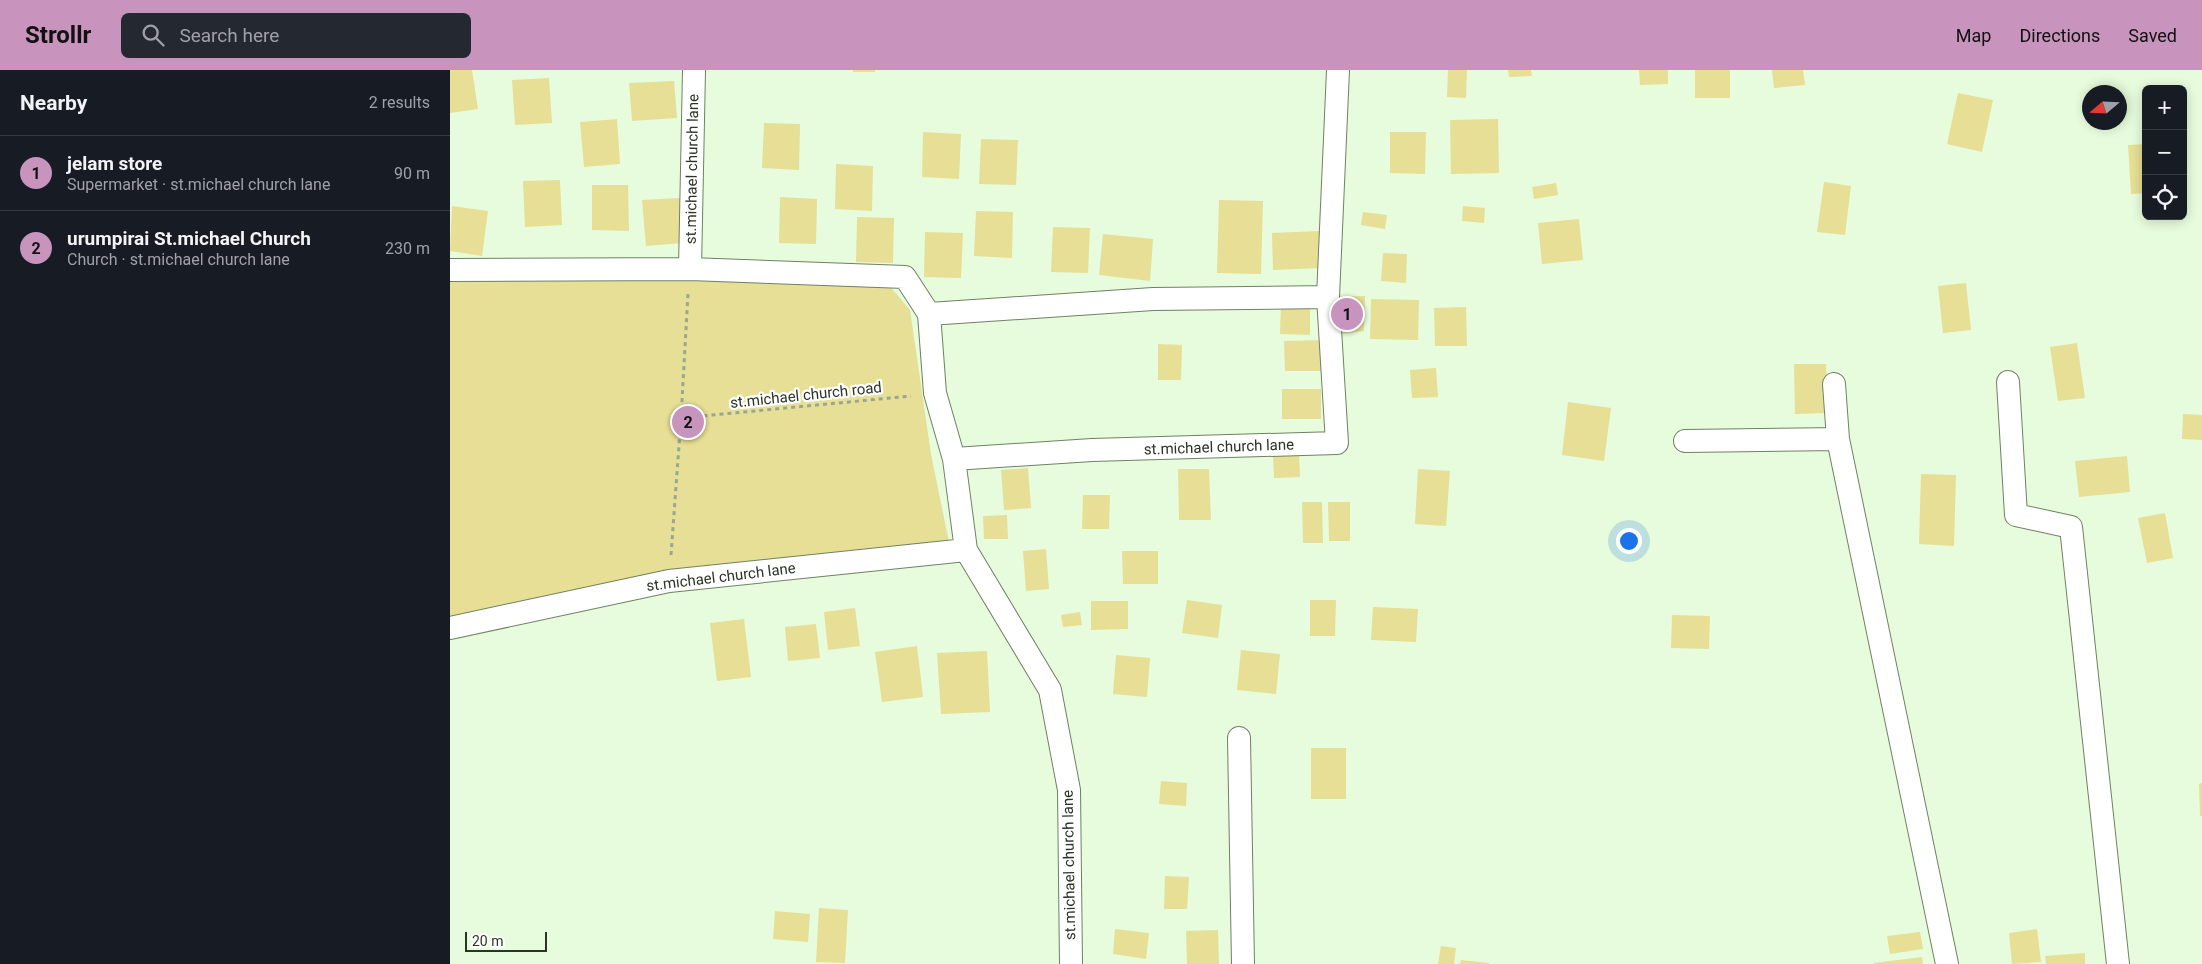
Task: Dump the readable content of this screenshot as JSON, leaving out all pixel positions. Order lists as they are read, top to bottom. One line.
{"streets":{"street":["st.michael church lane"],"path":["st.michael church road"]},"crossings":[["st.michael church lane","st.michael church road"]],"scale_bar":"20 m","north":"left","page":{"header":"Strollr","search":"Search here","nav":["Map","Directions","Saved"],"heading":["Nearby","2 results"],"map_buttons":["+","−"],"list":[{"mark":"1","name":"jelam store","note":"Supermarket · st.michael church lane","value":"90 m"},{"mark":"2","name":"urumpirai St.michael Church","note":"Church · st.michael church lane","value":"230 m"}],"pins":["1","2"],"scale":"20 m"}}
